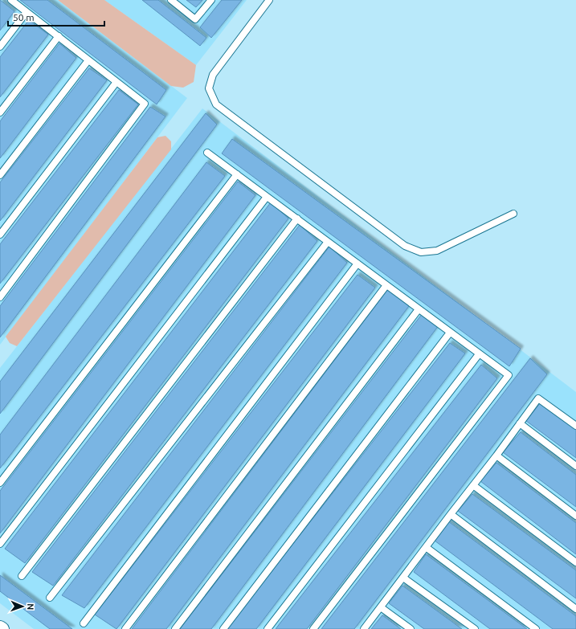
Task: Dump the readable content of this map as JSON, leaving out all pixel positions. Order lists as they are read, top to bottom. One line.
{"scale_bar":"50 m","north":"right"}
